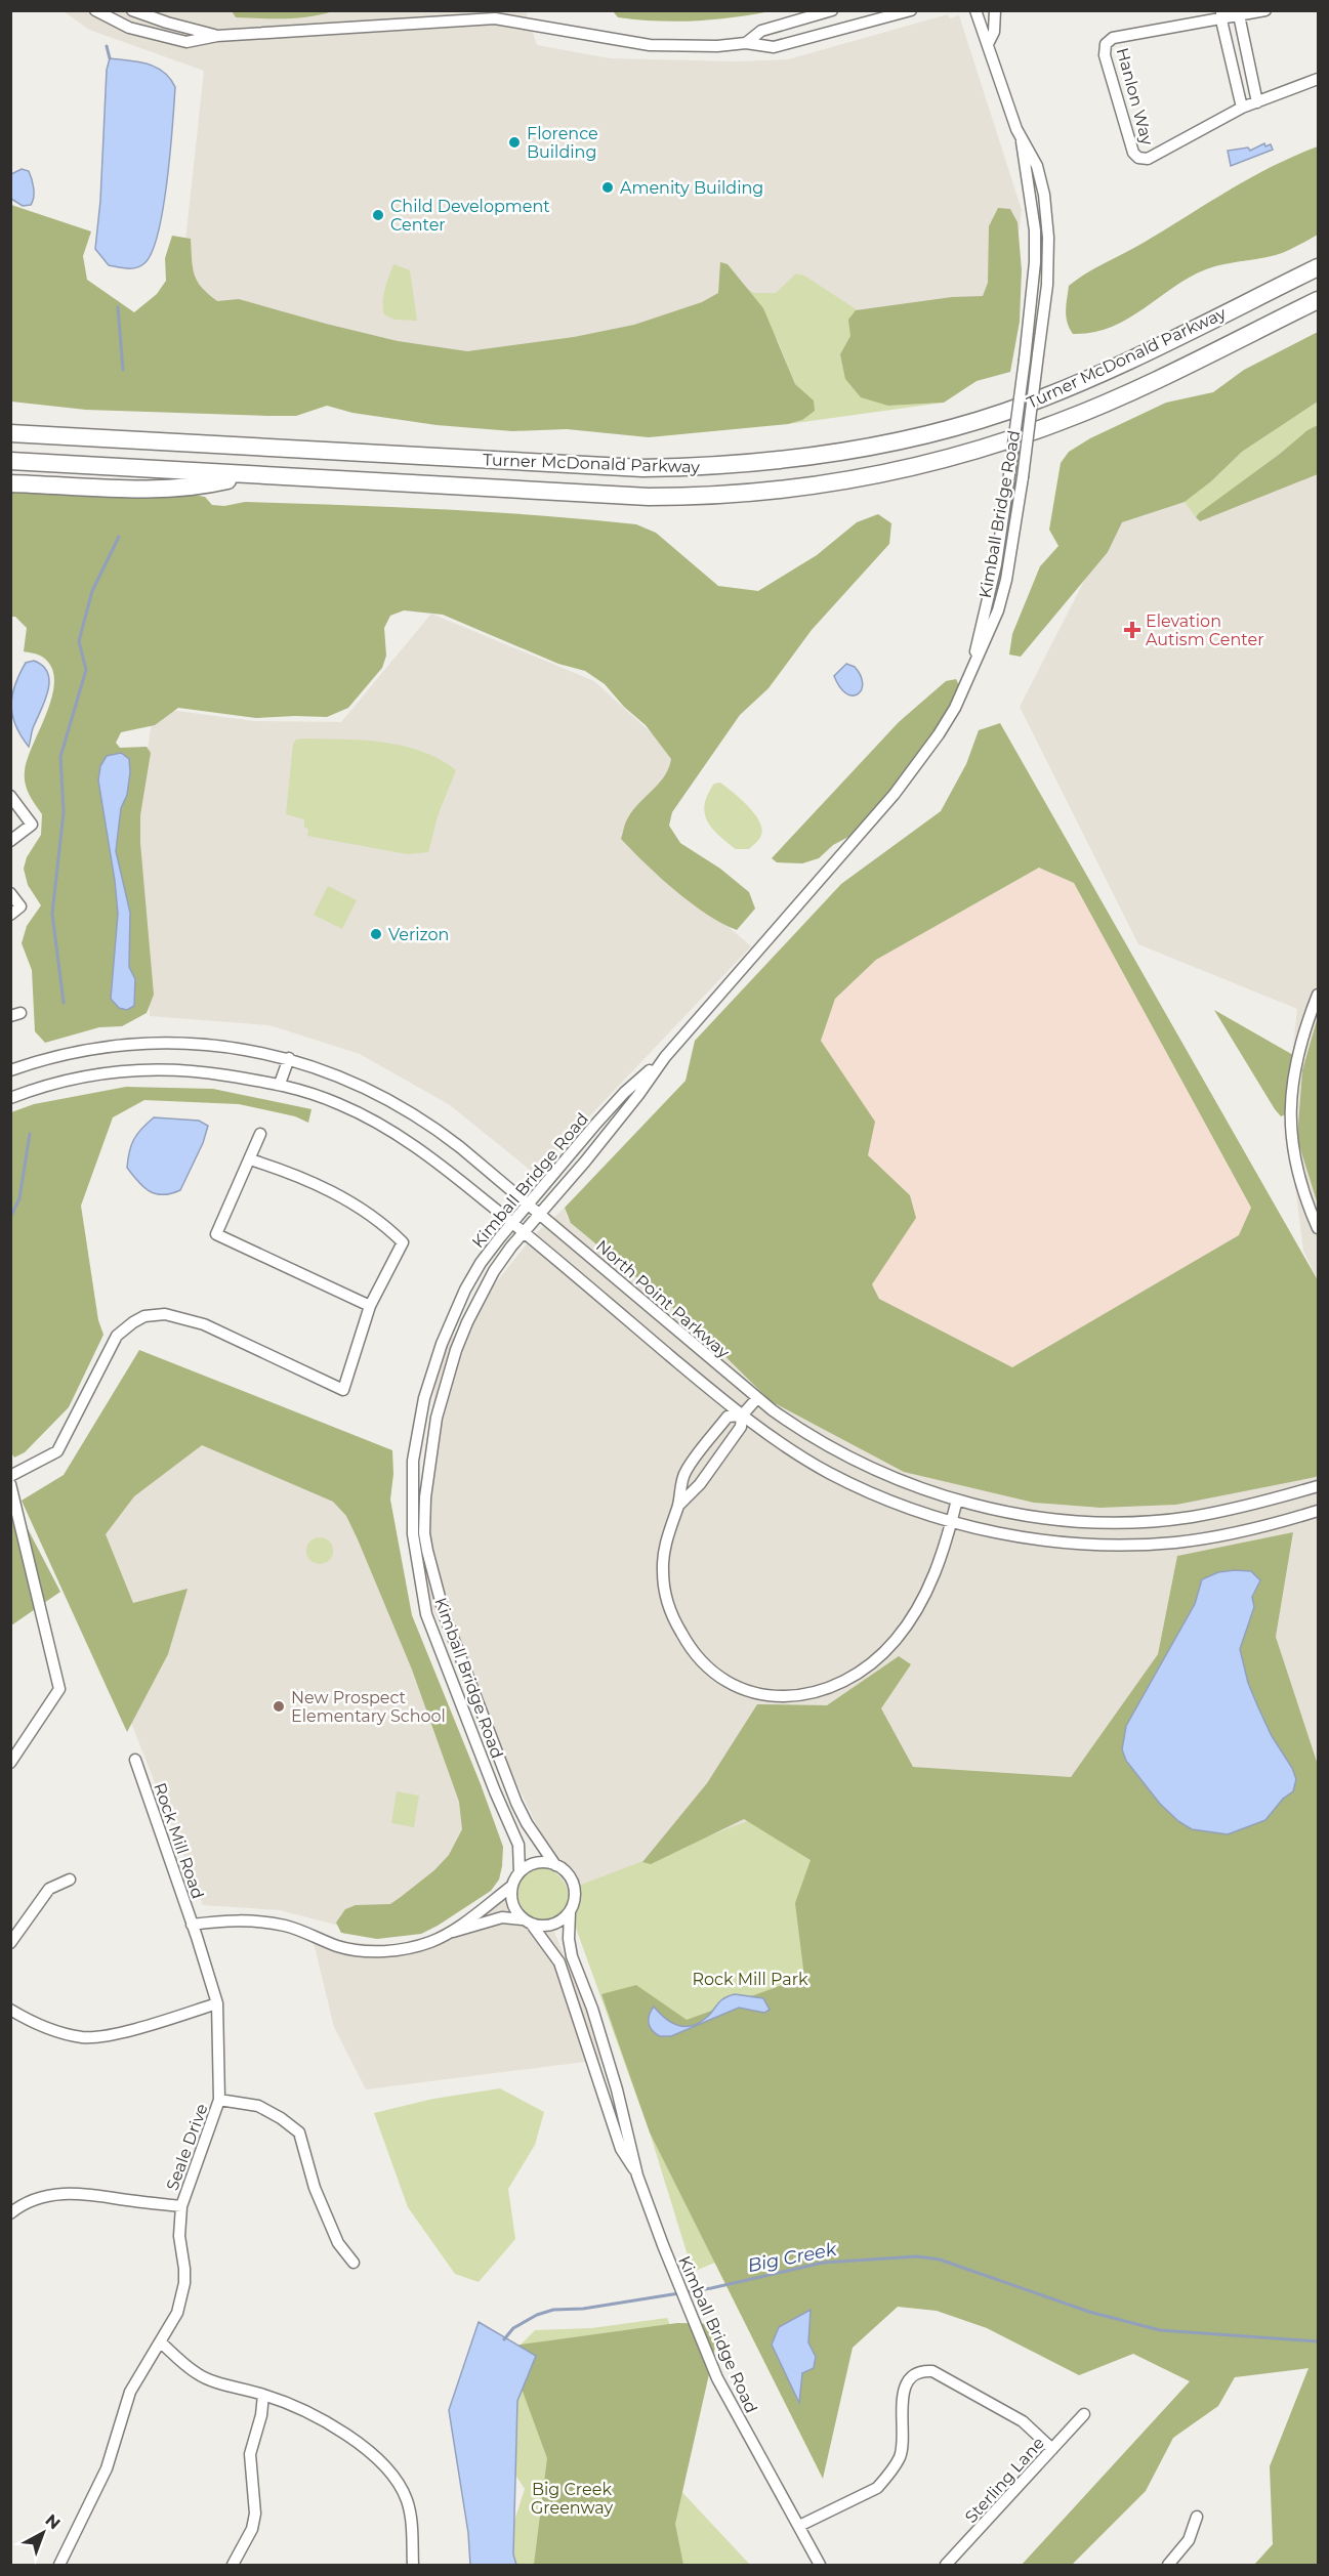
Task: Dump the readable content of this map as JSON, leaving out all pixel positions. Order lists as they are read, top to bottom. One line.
{"streets":{"highway":["Turner McDonald Parkway"],"street":["Hanlon Way","Kimball Bridge Road","North Point Parkway","Rock Mill Road","Seale Drive","Sterling Lane"]},"crossings":[["Kimball Bridge Road","North Point Parkway"],["Kimball Bridge Road","Rock Mill Road"],["Rock Mill Road","Seale Drive"]],"water":["Big Creek"],"parks":["Rock Mill Park","Big Creek Greenway"],"places":{"other":["Florence Building","Amenity Building","Child Development Center","Verizon","New Prospect Elementary School"],"health":["Elevation Autism Center"]},"north":"top right"}
